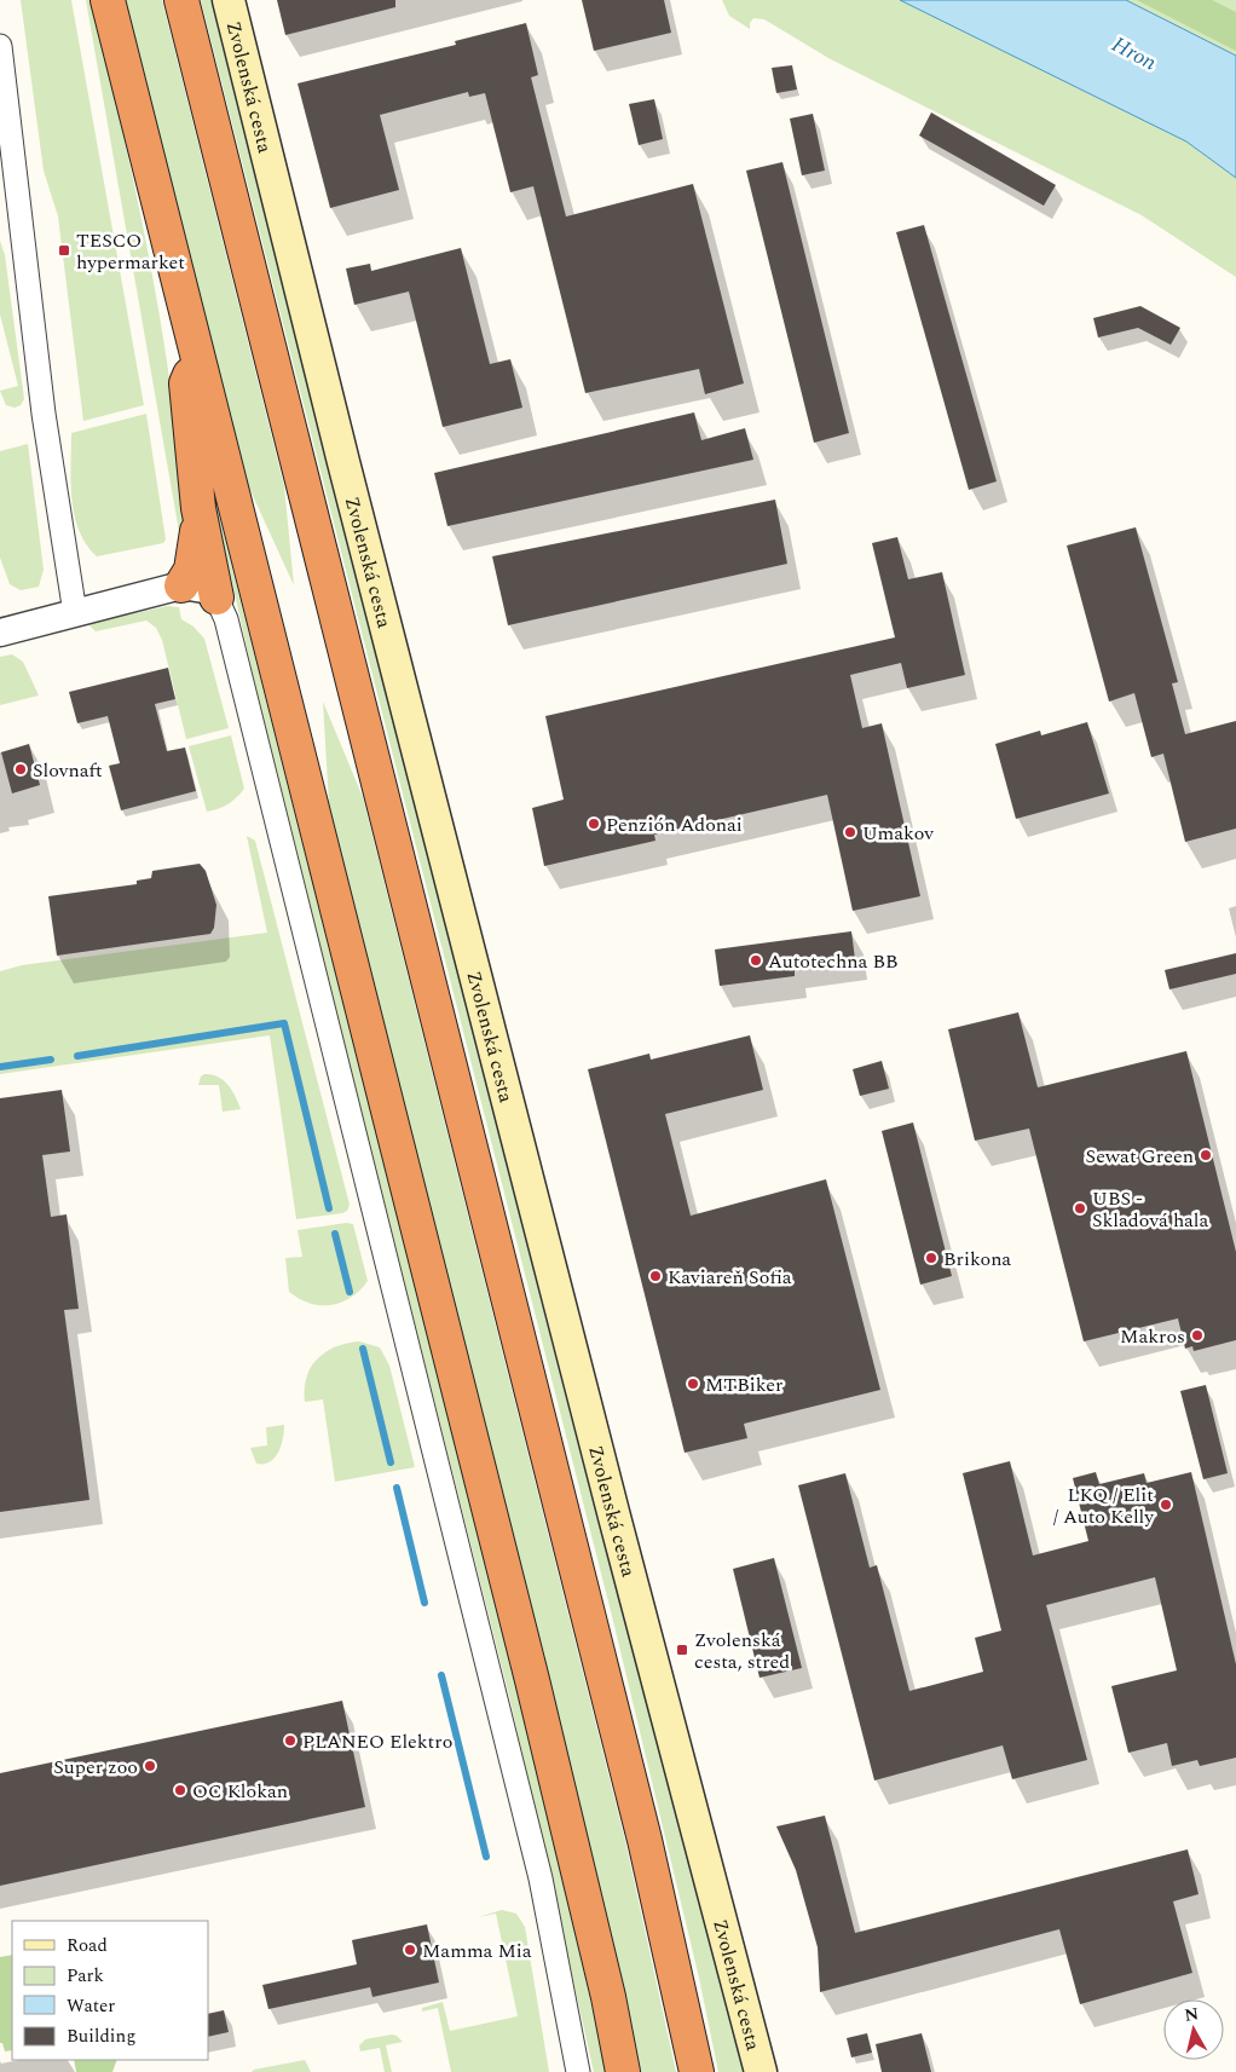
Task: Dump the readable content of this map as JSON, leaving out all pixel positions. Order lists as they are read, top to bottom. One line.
{"streets":{"main road":["Zvolenská cesta"]},"water":["Hron"],"places":{"transit":["TESCO hypermarket","Zvolenská cesta, stred"],"other":["Slovnaft","Penzión Adonai","Umakov","Autotechna BB","Sewat Green","UBS - Skladová hala","Brikona","Kaviareň Sofia","Makros","MTBiker","LKQ / Elit / Auto Kelly","PLANEO Elektro","Super zoo","OC Klokan","Mamma Mia"]},"legend":["Road","Park","Water","Building"],"north":"top"}
